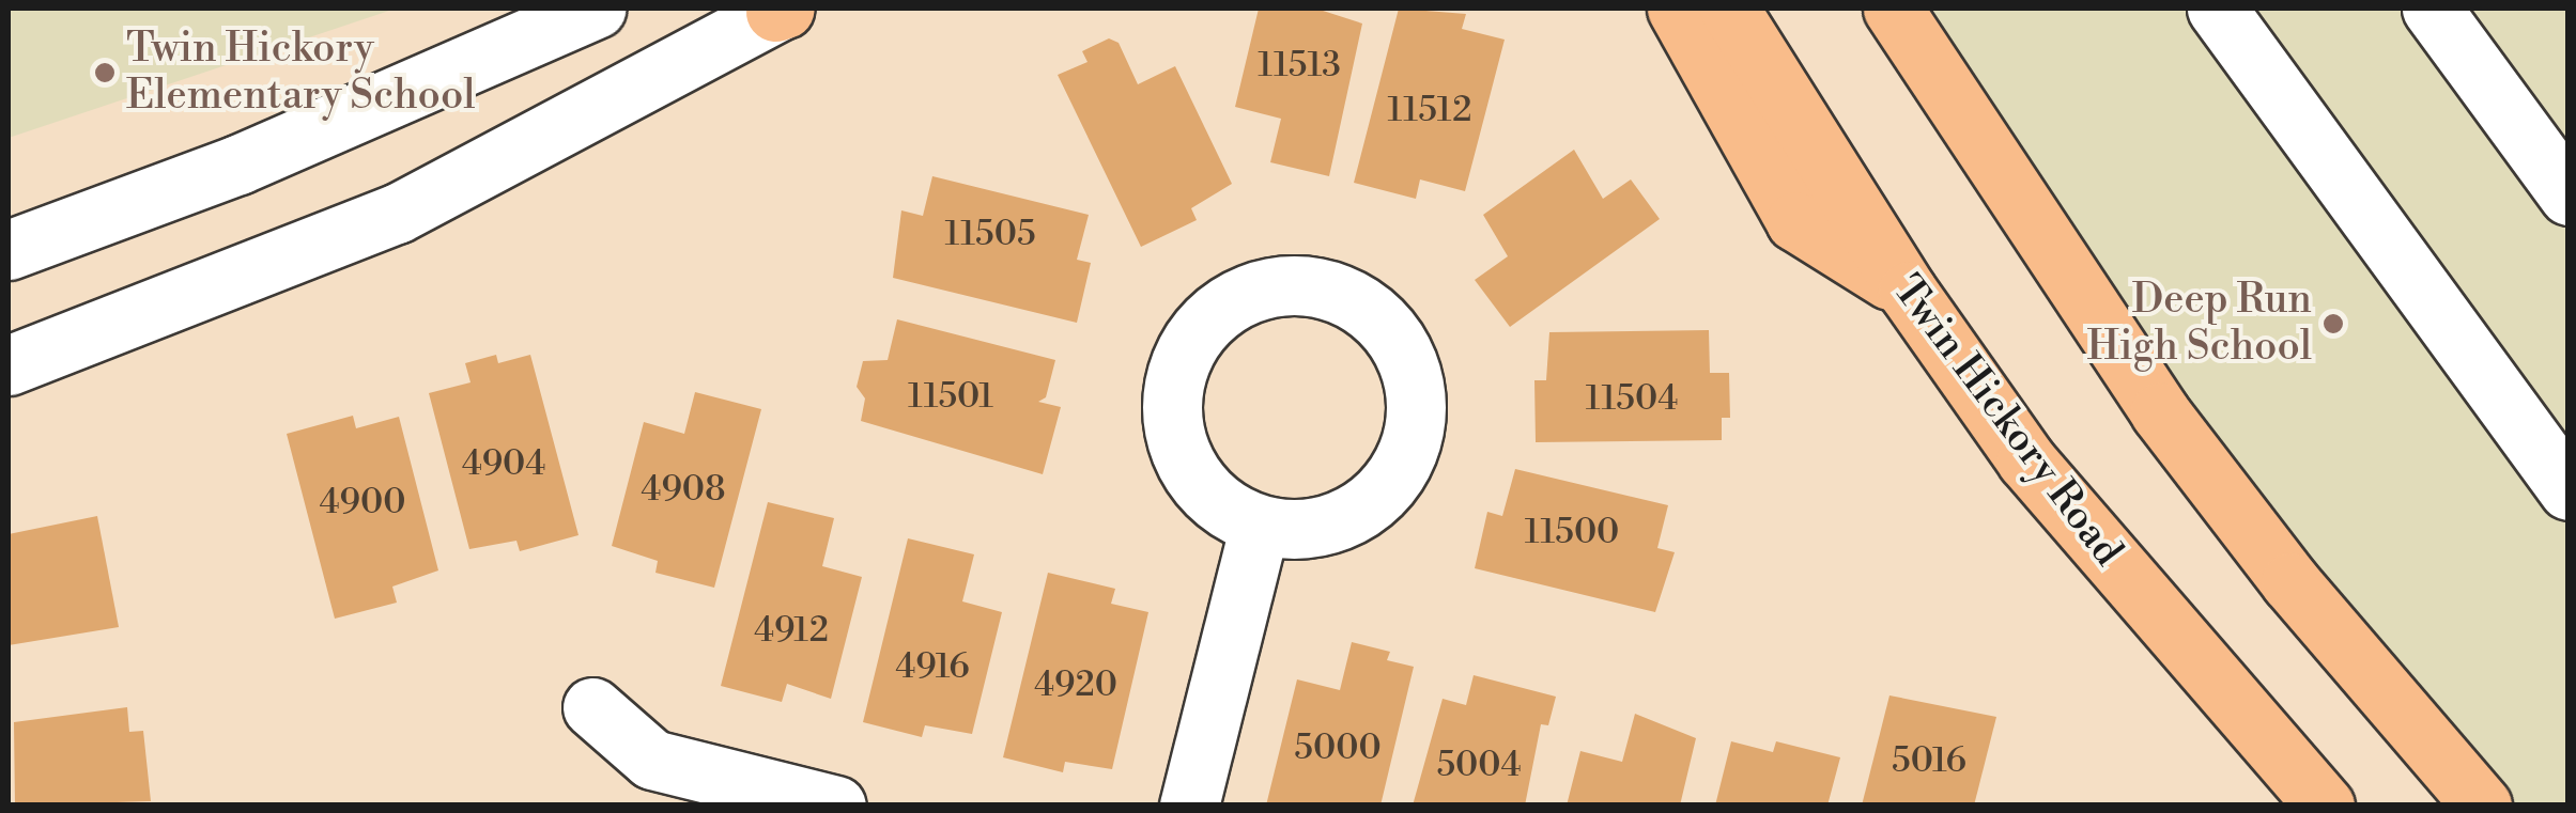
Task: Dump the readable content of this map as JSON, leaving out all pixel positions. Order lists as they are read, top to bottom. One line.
{"streets":{"main road":["Twin Hickory Road"]},"places":["Twin Hickory Elementary School","Deep Run High School"],"house_numbers":["11513","11512","11505","11501","11504","4904","4908","4900","11500","4912","4916","4920","5000","5016","5004"]}
